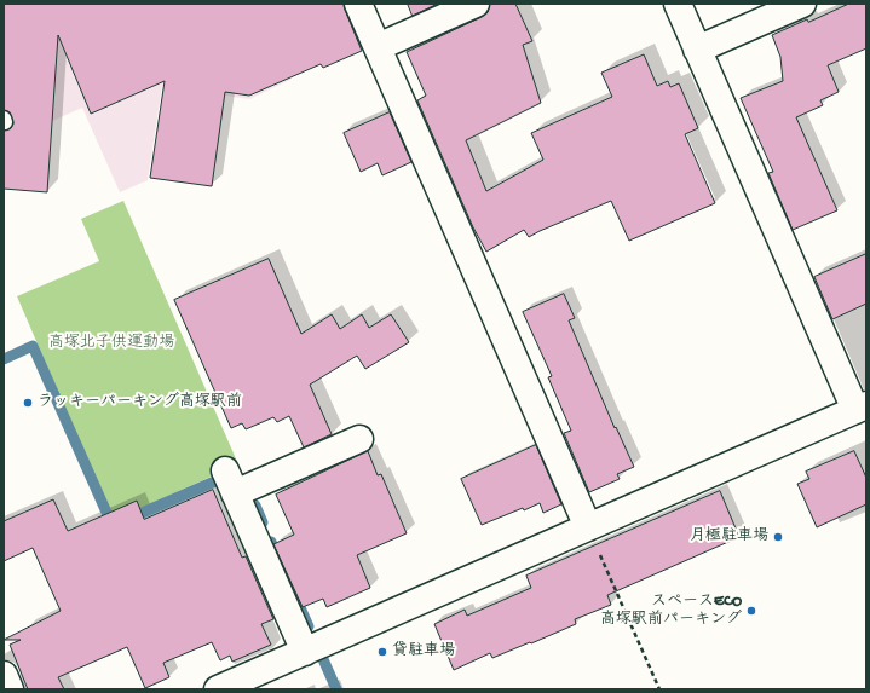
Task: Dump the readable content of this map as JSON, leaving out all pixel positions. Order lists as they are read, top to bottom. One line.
{"parks":["高塚北子供運動場"],"places":["ラッキーパーキング高塚駅前","月極駐車場","スペースECO 高塚駅前パーキング","貸駐車場"]}
